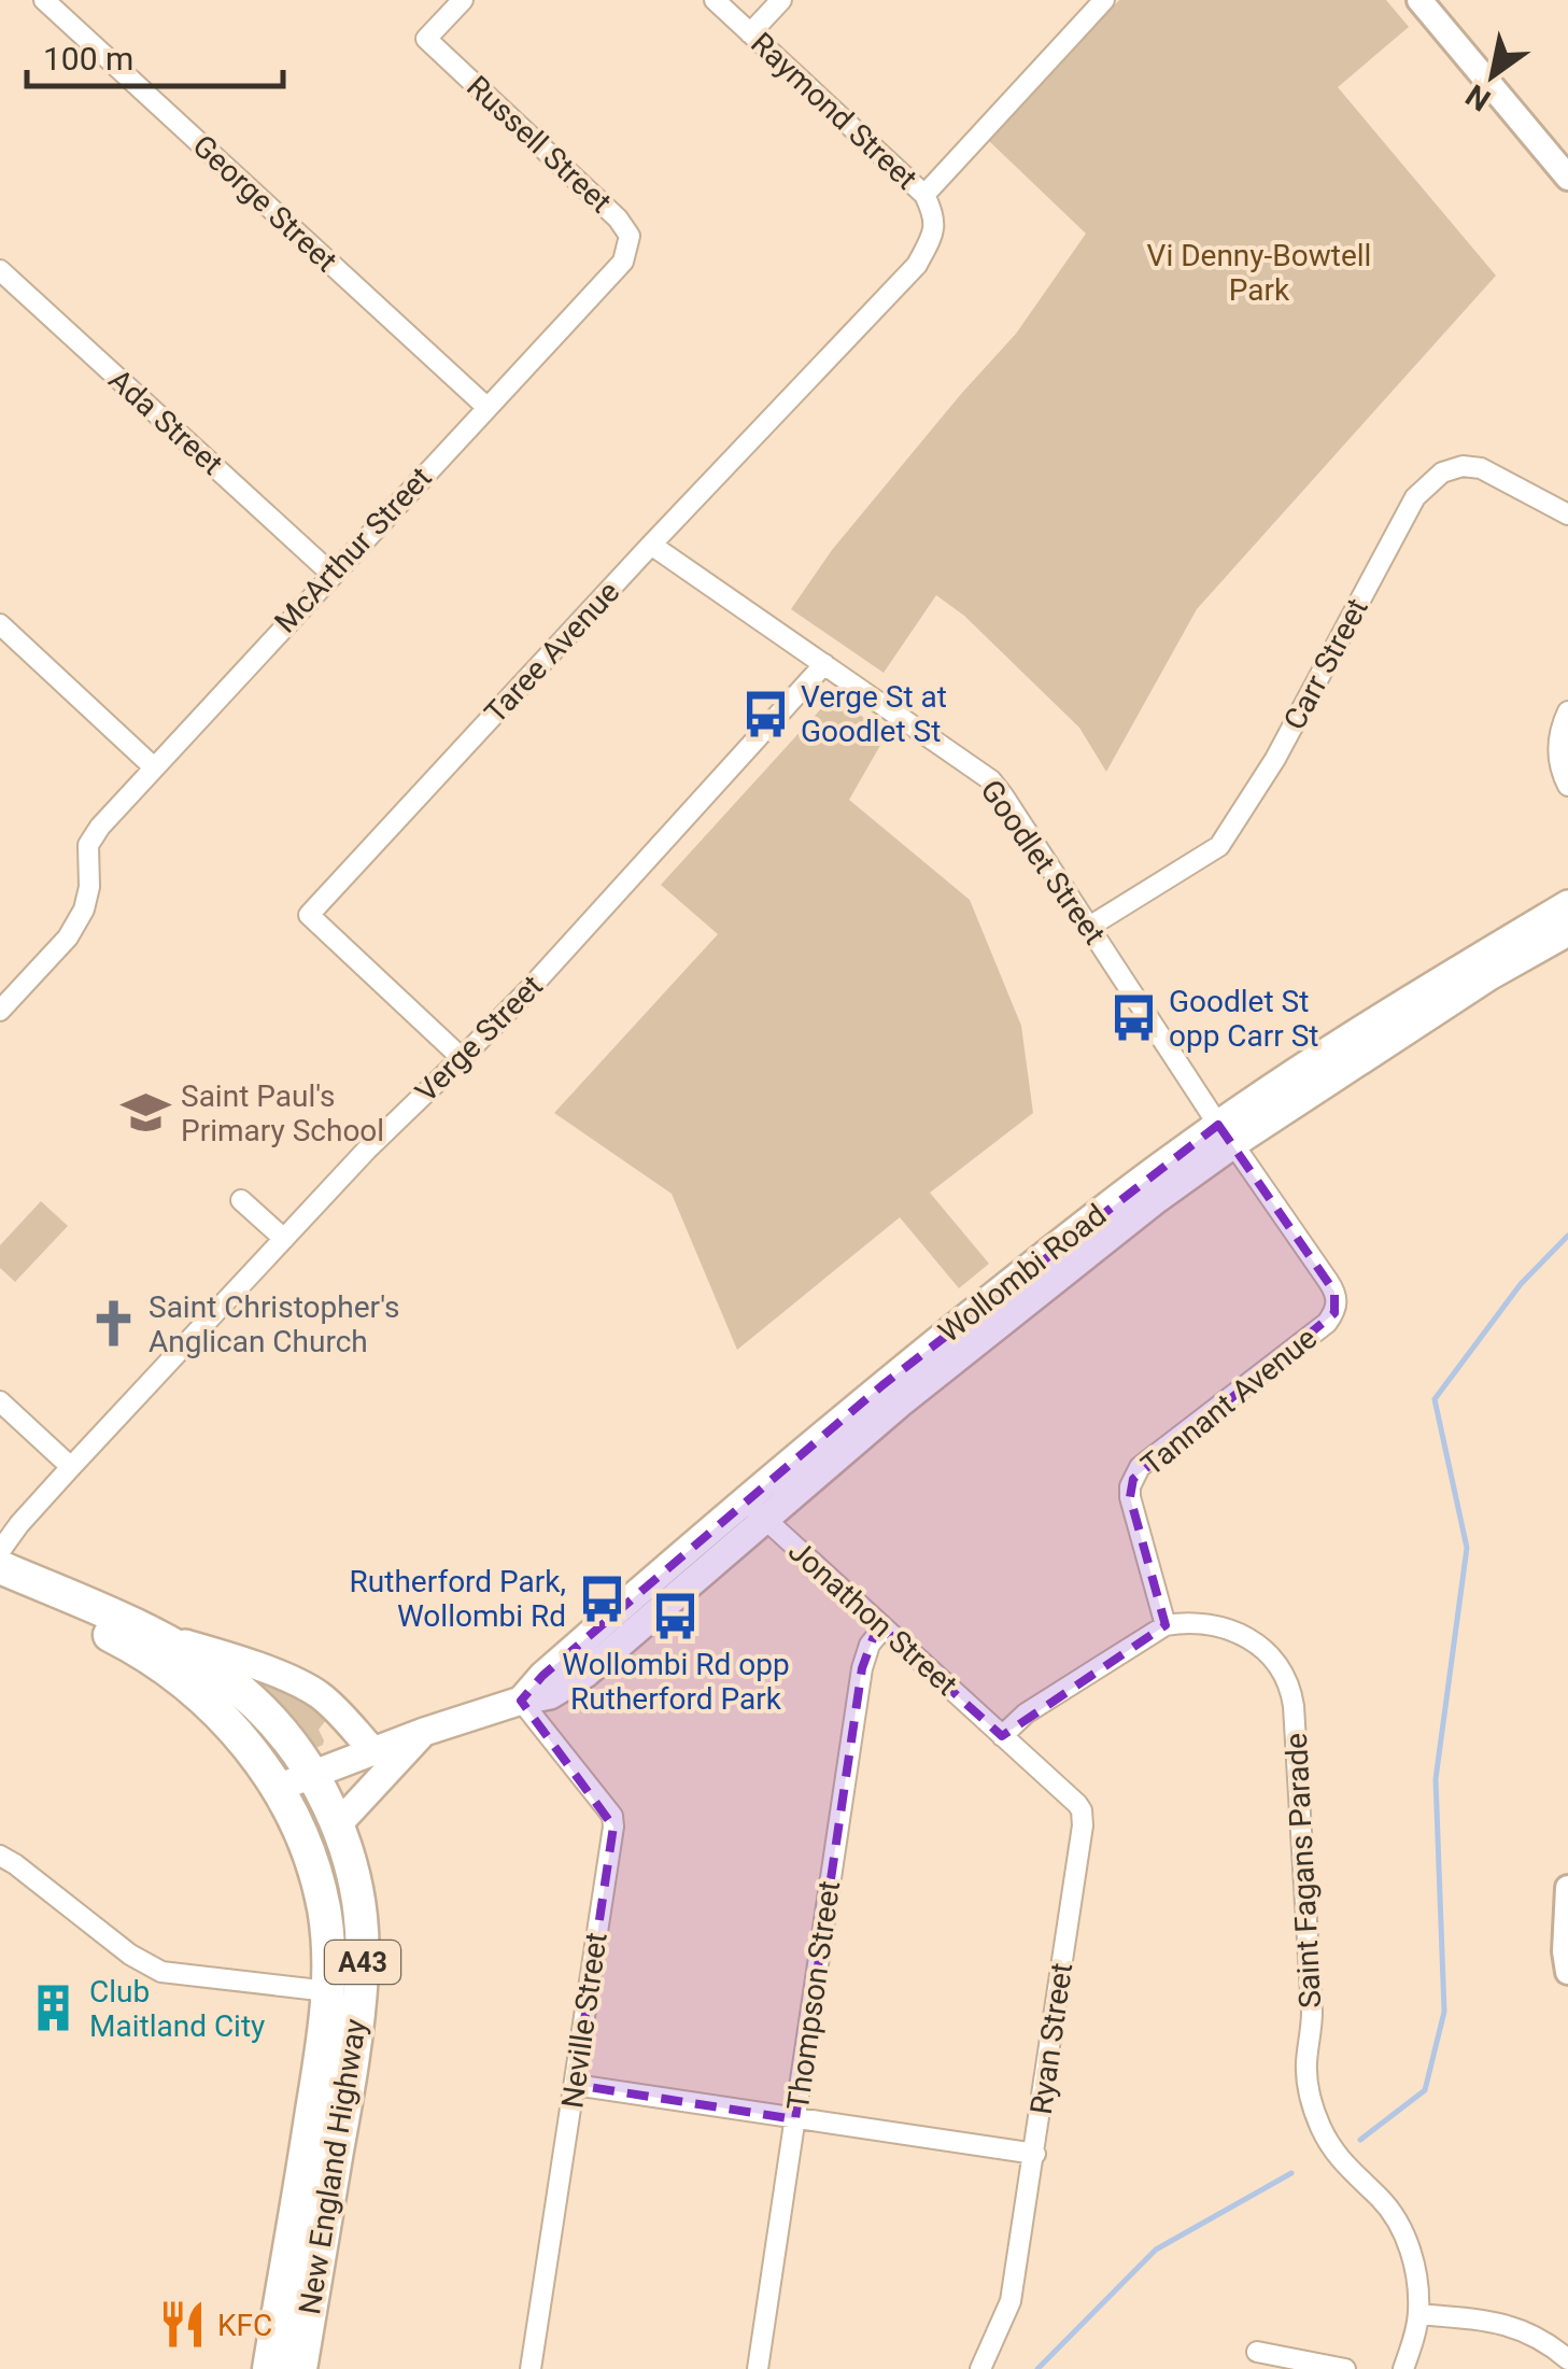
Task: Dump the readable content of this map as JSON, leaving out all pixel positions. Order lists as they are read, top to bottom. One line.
{"streets":{"highway":["A43","New England Highway"],"main road":["Wollombi Road"],"street":["Raymond Street","Russell Street","George Street","Ada Street","McArthur Street","Taree Avenue","Carr Street","Goodlet Street","Verge Street","Tannant Avenue","Jonathon Street","Saint Fagans Parade","Thompson Street","Neville Street","Ryan Street"]},"crossings":[["Raymond Street","Taree Avenue"],["Russell Street","McArthur Street"],["George Street","McArthur Street"],["Ada Street","McArthur Street"],["Taree Avenue","Goodlet Street"],["Taree Avenue","Verge Street"],["Carr Street","Goodlet Street"],["Goodlet Street","Verge Street"],["Goodlet Street","Wollombi Road"],["Goodlet Street","Tannant Avenue"],["Wollombi Road","Tannant Avenue"],["Wollombi Road","Jonathon Street"],["Wollombi Road","Neville Street"],["Wollombi Road","New England Highway"],["Tannant Avenue","Saint Fagans Parade"],["Jonathon Street","Thompson Street"],["Jonathon Street","Ryan Street"]],"parks":["Vi Denny-Bowtell Park"],"places":{"bus stop":["Verge St at Goodlet St","Goodlet St opp Carr St","Rutherford Park, Wollombi Rd","Wollombi Rd opp Rutherford Park"],"school or university":["Saint Paul's Primary School"],"church":["Saint Christopher's Anglican Church"],"building":["Club Maitland City"],"restaurant":["KFC"]},"scale_bar":"100 m","north":"bottom left"}
